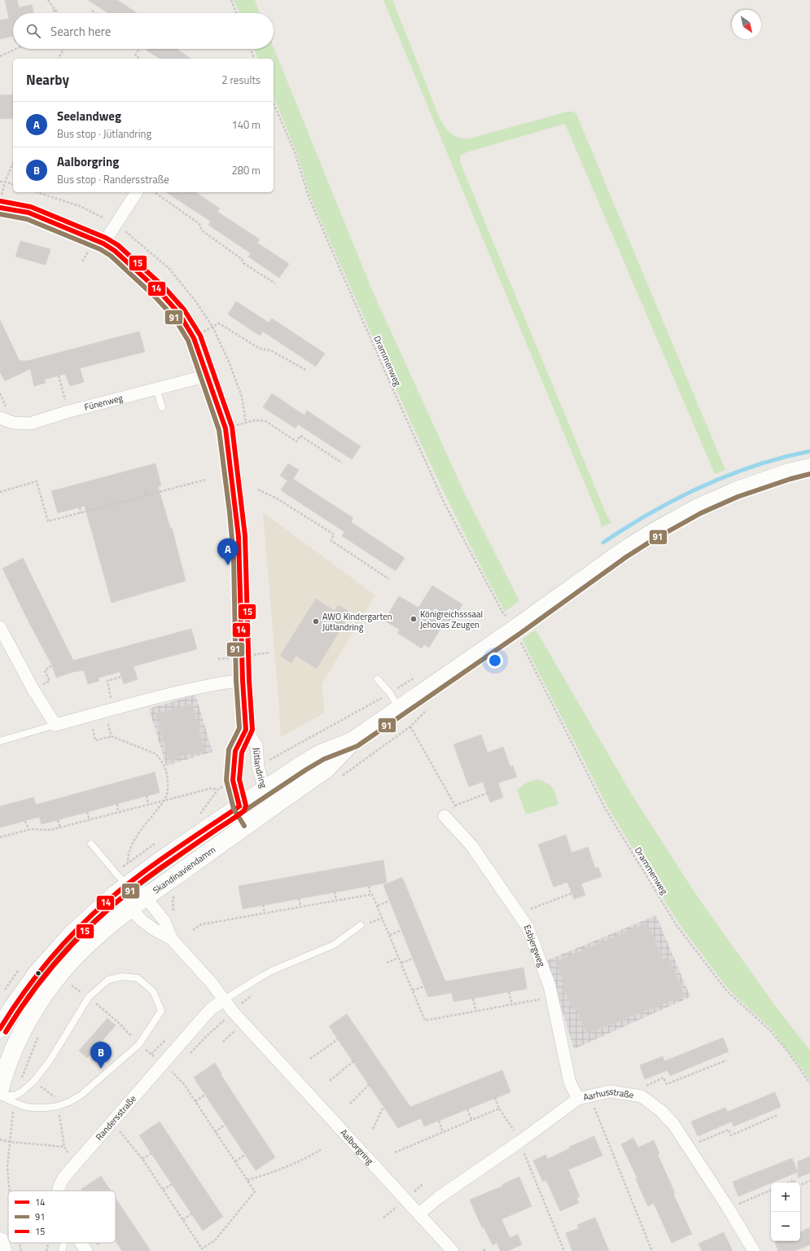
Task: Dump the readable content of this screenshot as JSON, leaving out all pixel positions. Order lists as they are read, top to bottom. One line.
{"streets":{"street":["Fünenweg","Jütlandring","Skandinaviendamm","Esbjergweg","Aarhusstraße","Randersstraße","Aalborgring"],"path":["Drammenweg"]},"crossings":[["Drammenweg","Skandinaviendamm"],["Fünenweg","Jütlandring"],["Jütlandring","Skandinaviendamm"],["Skandinaviendamm","Aalborgring"],["Esbjergweg","Aarhusstraße"],["Aarhusstraße","Aalborgring"],["Randersstraße","Aalborgring"]],"places":["Königreichsssaal Jehovas Zeugen","AWO Kindergarten Jütlandring"],"lines":["transit line 15","transit line 14","transit line 91"],"legend":["14","91","15"],"north":"bottom right","page":{"search":"Search here","heading":["Nearby","2 results"],"list":[{"mark":"A","name":"Seelandweg","note":"Bus stop · Jütlandring","value":"140 m"},{"mark":"B","name":"Aalborgring","note":"Bus stop · Randersstraße","value":"280 m"}],"pins":["A","B"],"map_buttons":["+","−"]}}
